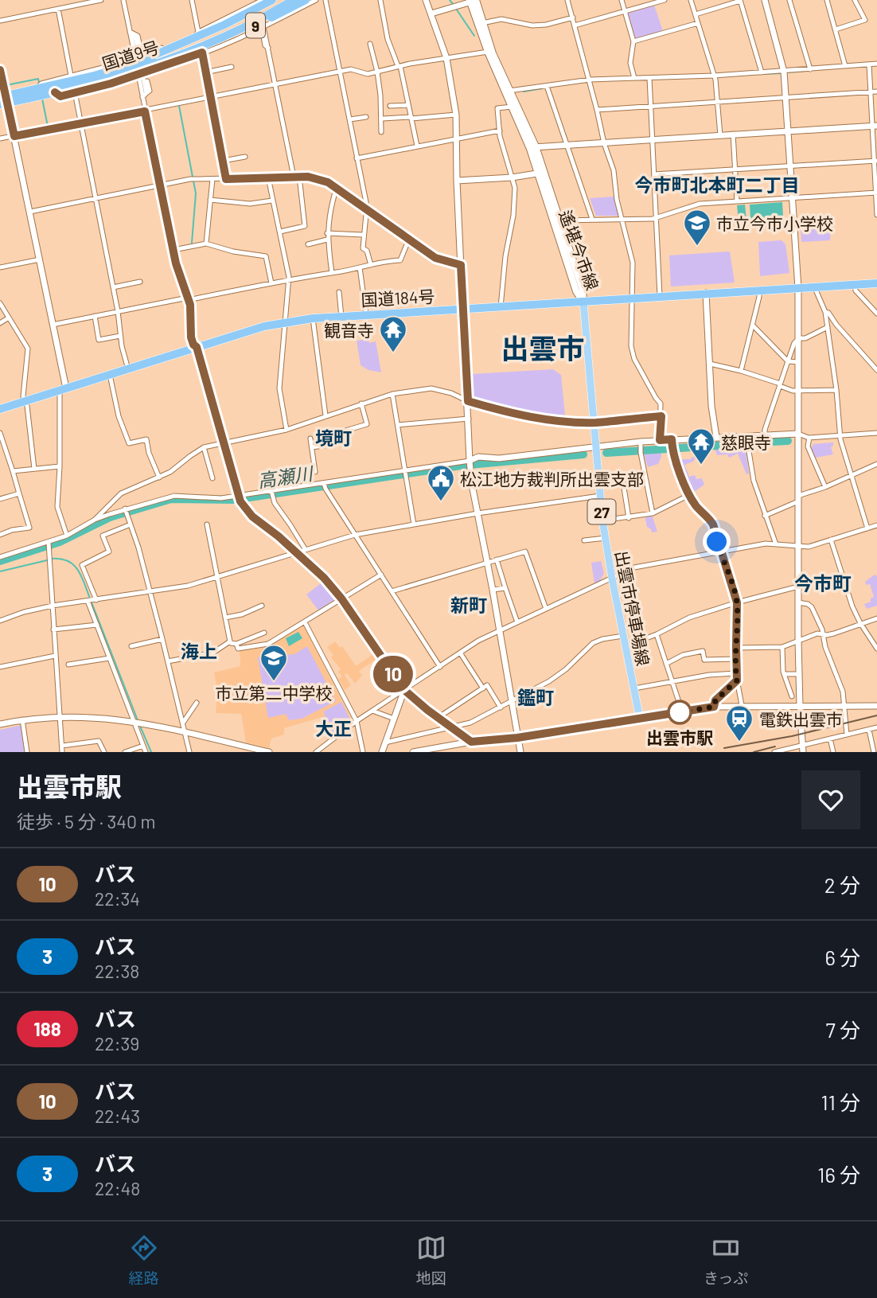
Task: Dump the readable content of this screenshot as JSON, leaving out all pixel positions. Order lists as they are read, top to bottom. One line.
{"streets":{"highway":["9","国道9号","国道184号"],"main road":["遙堪今市線","27","出雲市停車場線"]},"crossings":[["9","国道9号"],["遙堪今市線","国道184号"],["遙堪今市線","出雲市停車場線"],["国道184号","出雲市停車場線"]],"districts":["今市町北本町二丁目","出雲市","境町","今市町","新町","海上","鑑町","大正"],"water":["高瀬川"],"places":{"school or university":["市立今市小学校","市立第二中学校"],"temple":["観音寺","慈眼寺"],"public building":["松江地方裁判所出雲支部"],"other":["出雲市駅"],"station":["電鉄出雲市"]},"lines":["bus line 10"],"page":{"on_map":"10","heading":["出雲市駅","徒歩 · 5 分 · 340 m"],"list":[{"mark":"10","name":"バス","note":"22:34","value":"2 分"},{"mark":"3","name":"バス","note":"22:38","value":"6 分"},{"mark":"188","name":"バス","note":"22:39","value":"7 分"},{"mark":"10","name":"バス","note":"22:43","value":"11 分"},{"mark":"3","name":"バス","note":"22:48","value":"16 分"}],"tabs":["経路","地図","きっぷ"]}}
